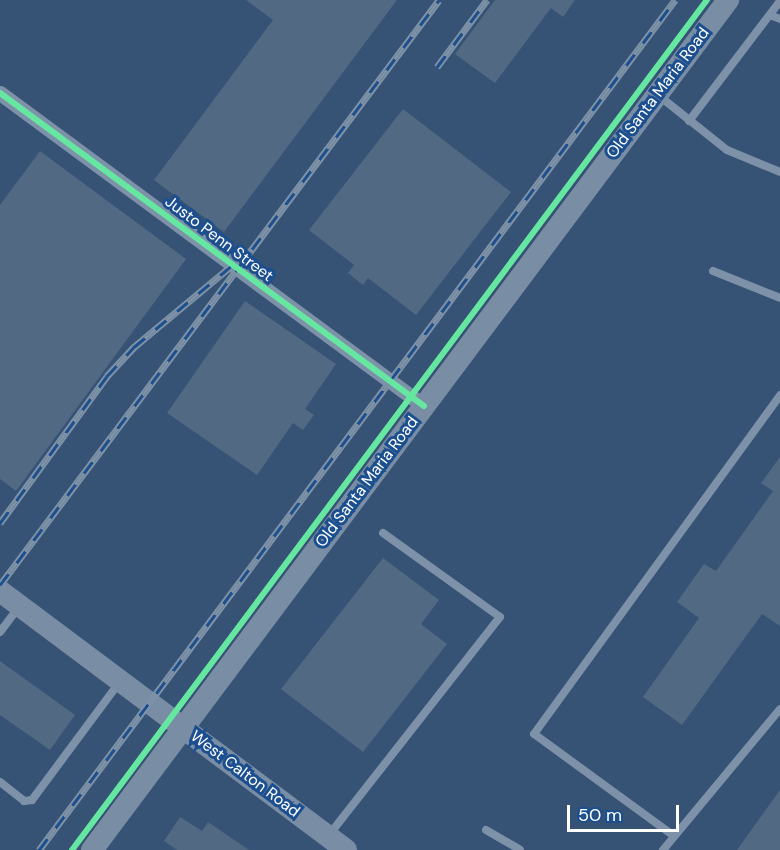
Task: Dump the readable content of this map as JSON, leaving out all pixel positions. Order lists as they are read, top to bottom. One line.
{"streets":{"main road":["Old Santa Maria Road","West Calton Road"],"street":["Justo Penn Street"]},"crossings":[["Old Santa Maria Road","Justo Penn Street"],["Old Santa Maria Road","West Calton Road"]],"scale_bar":"50 m"}
